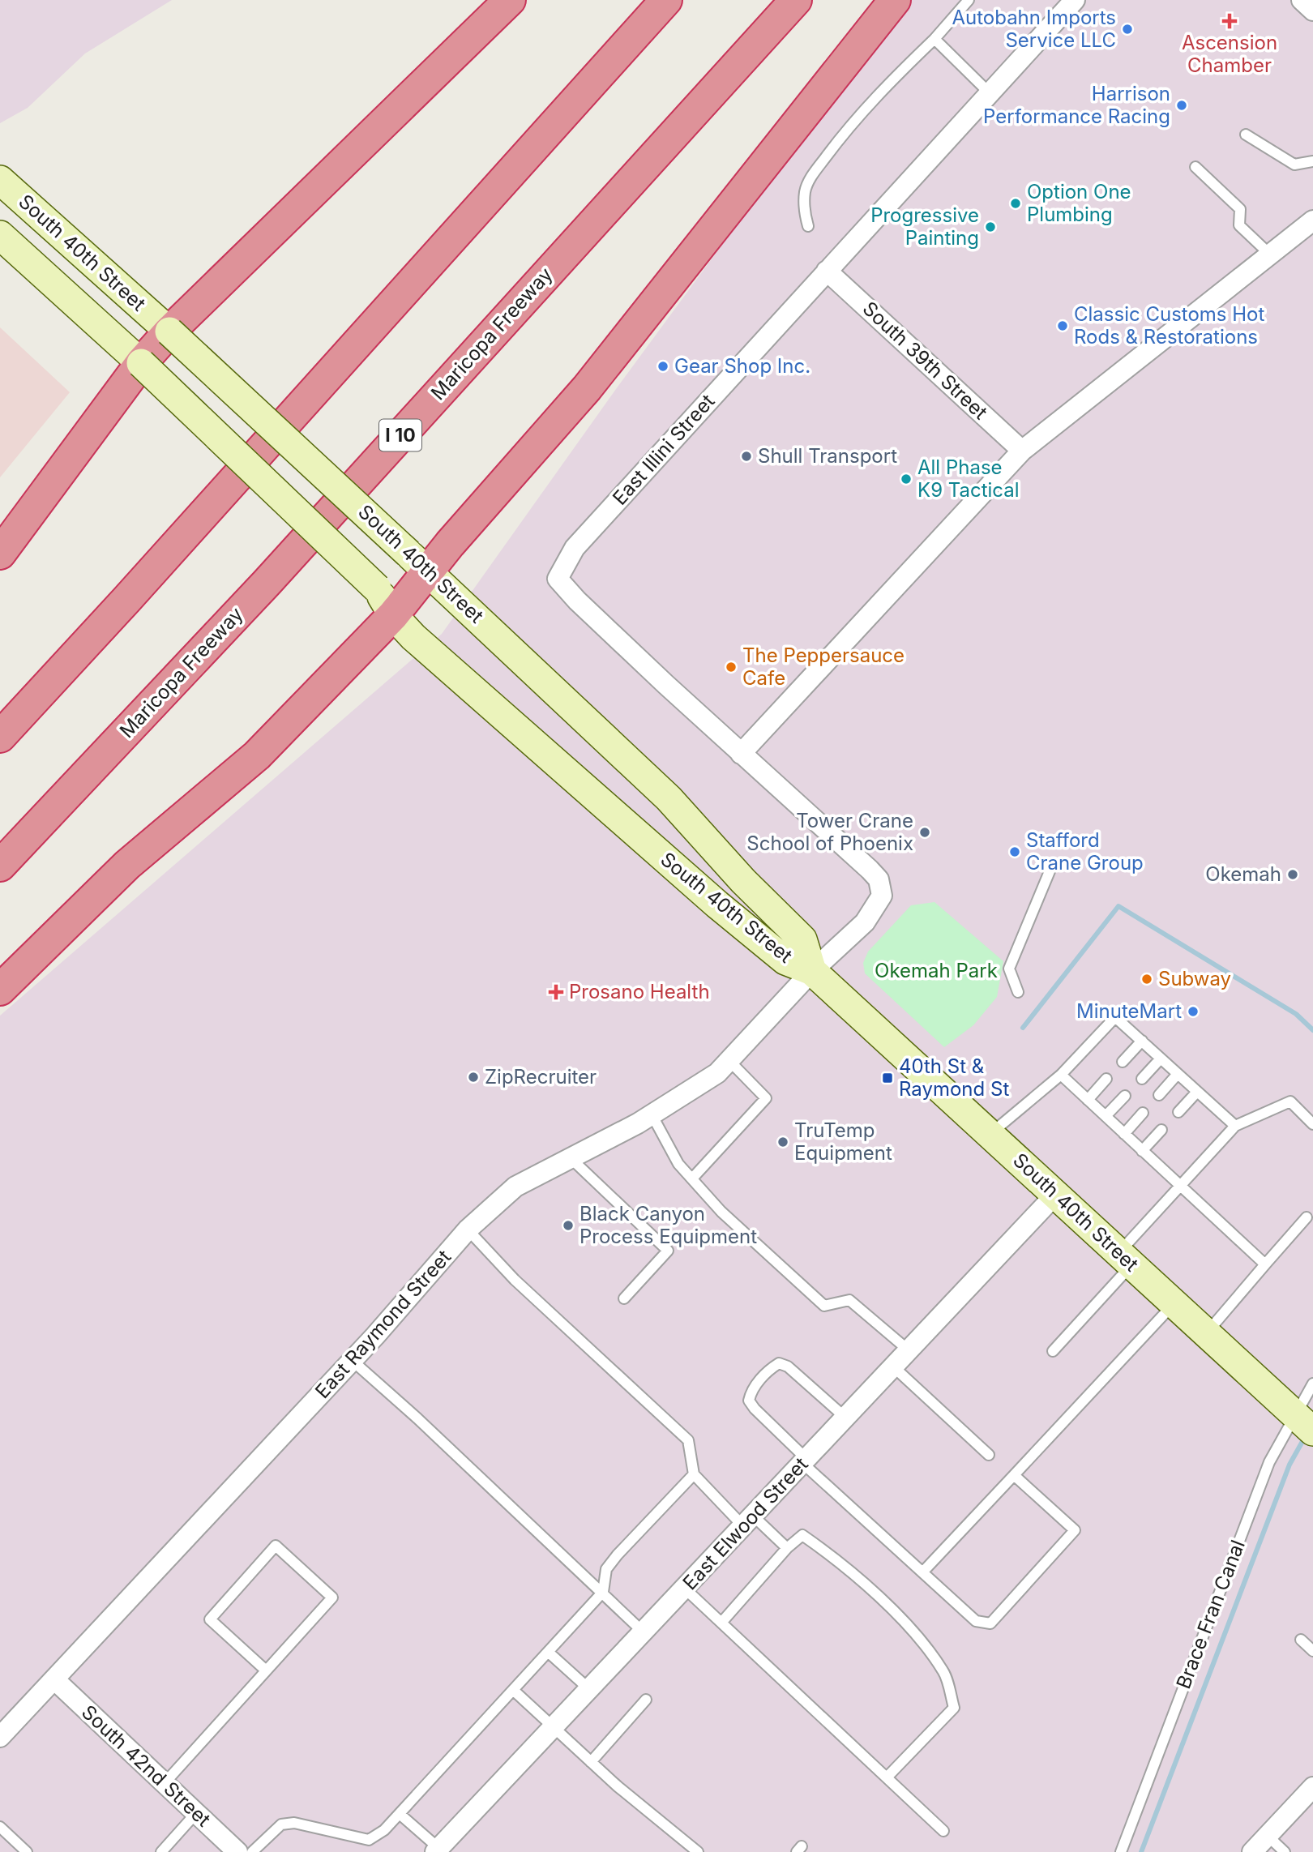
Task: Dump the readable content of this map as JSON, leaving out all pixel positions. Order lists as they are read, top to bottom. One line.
{"streets":{"highway":["Maricopa Freeway","I 10"],"main road":["South 40th Street"],"street":["South 39th Street","East Illini Street","East Raymond Street","East Elwood Street","South 42nd Street"],"lane":["Brace Fran Canal"]},"crossings":[["South 40th Street","East Illini Street"],["South 40th Street","East Raymond Street"],["South 40th Street","East Elwood Street"],["South 40th Street","Brace Fran Canal"],["South 39th Street","East Illini Street"],["East Raymond Street","South 42nd Street"]],"parks":["Okemah Park"],"places":{"health":["Ascension Chamber","Prosano Health"],"other":["Autobahn Imports Service LLC","Harrison Performance Racing","Option One Plumbing","Progressive Painting","Classic Customs Hot Rods & Restorations","Gear Shop Inc.","Shull Transport","All Phase K9 Tactical","The Peppersauce Cafe","Tower Crane School of Phoenix","Stafford Crane Group","Okemah","Subway","MinuteMart","ZipRecruiter","TruTemp Equipment","Black Canyon Process Equipment"],"transit":["40th St & Raymond St"]}}
